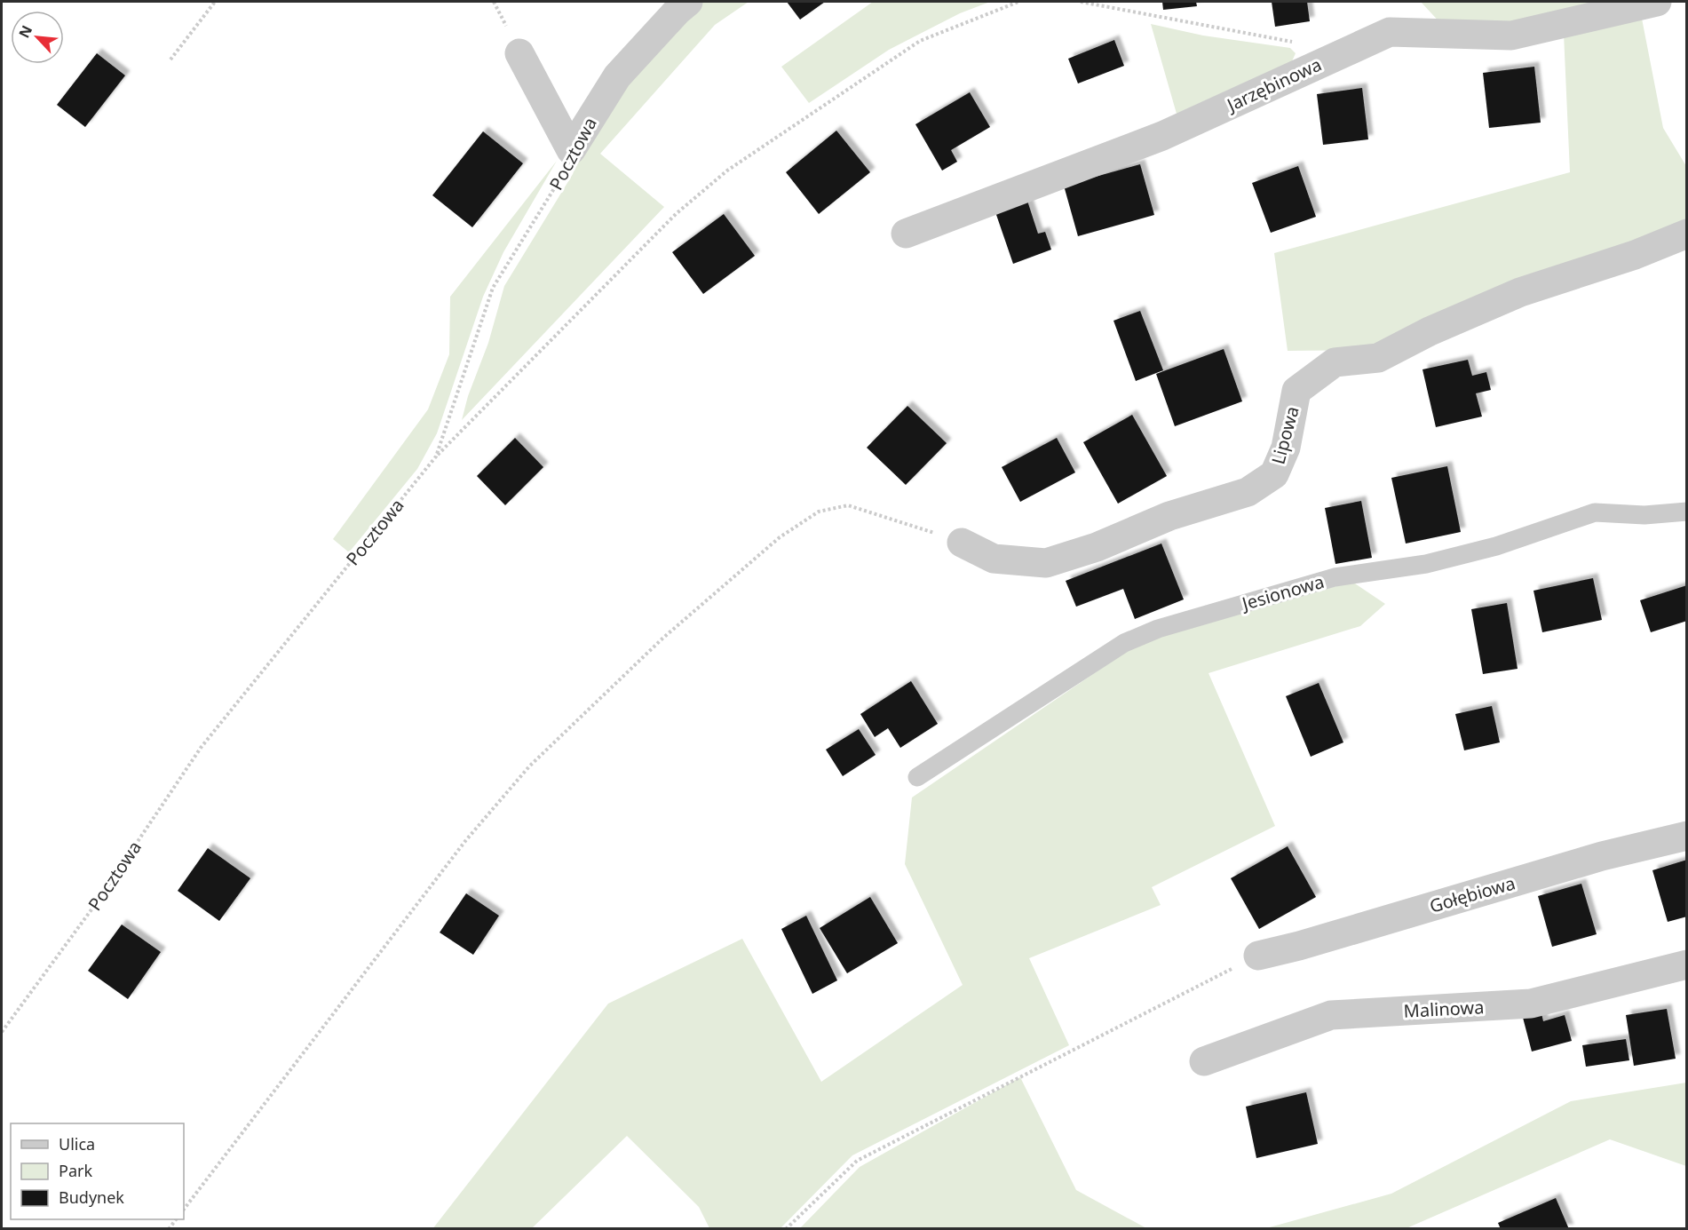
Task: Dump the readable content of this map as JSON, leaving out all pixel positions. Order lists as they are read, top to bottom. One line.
{"streets":{"street":["Jarzębinowa","Pocztowa","Lipowa","Gołębiowa","Malinowa"],"lane":["Jesionowa"]},"legend":["Ulica","Park","Budynek"],"north":"top left"}
